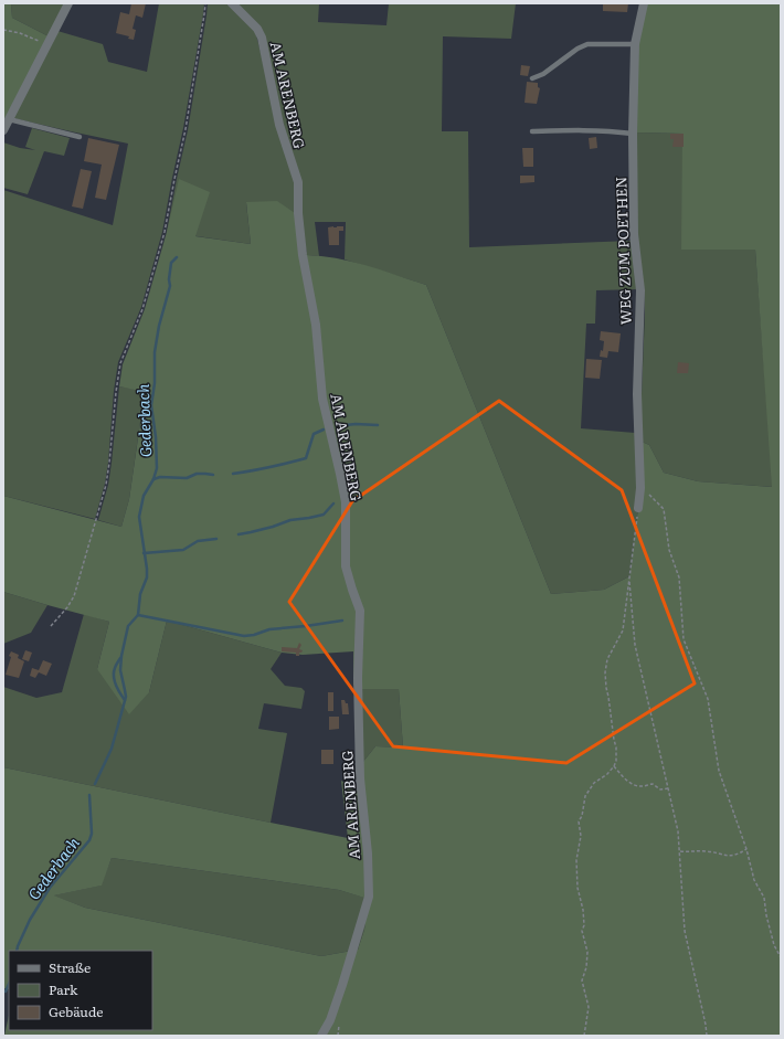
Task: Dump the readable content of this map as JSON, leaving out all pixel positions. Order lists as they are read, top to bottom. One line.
{"streets":{"street":["AM ARENBERG","WEG ZUM POETHEN"]},"water":["Gederbach"],"legend":["Straße","Park","Gebäude"]}
